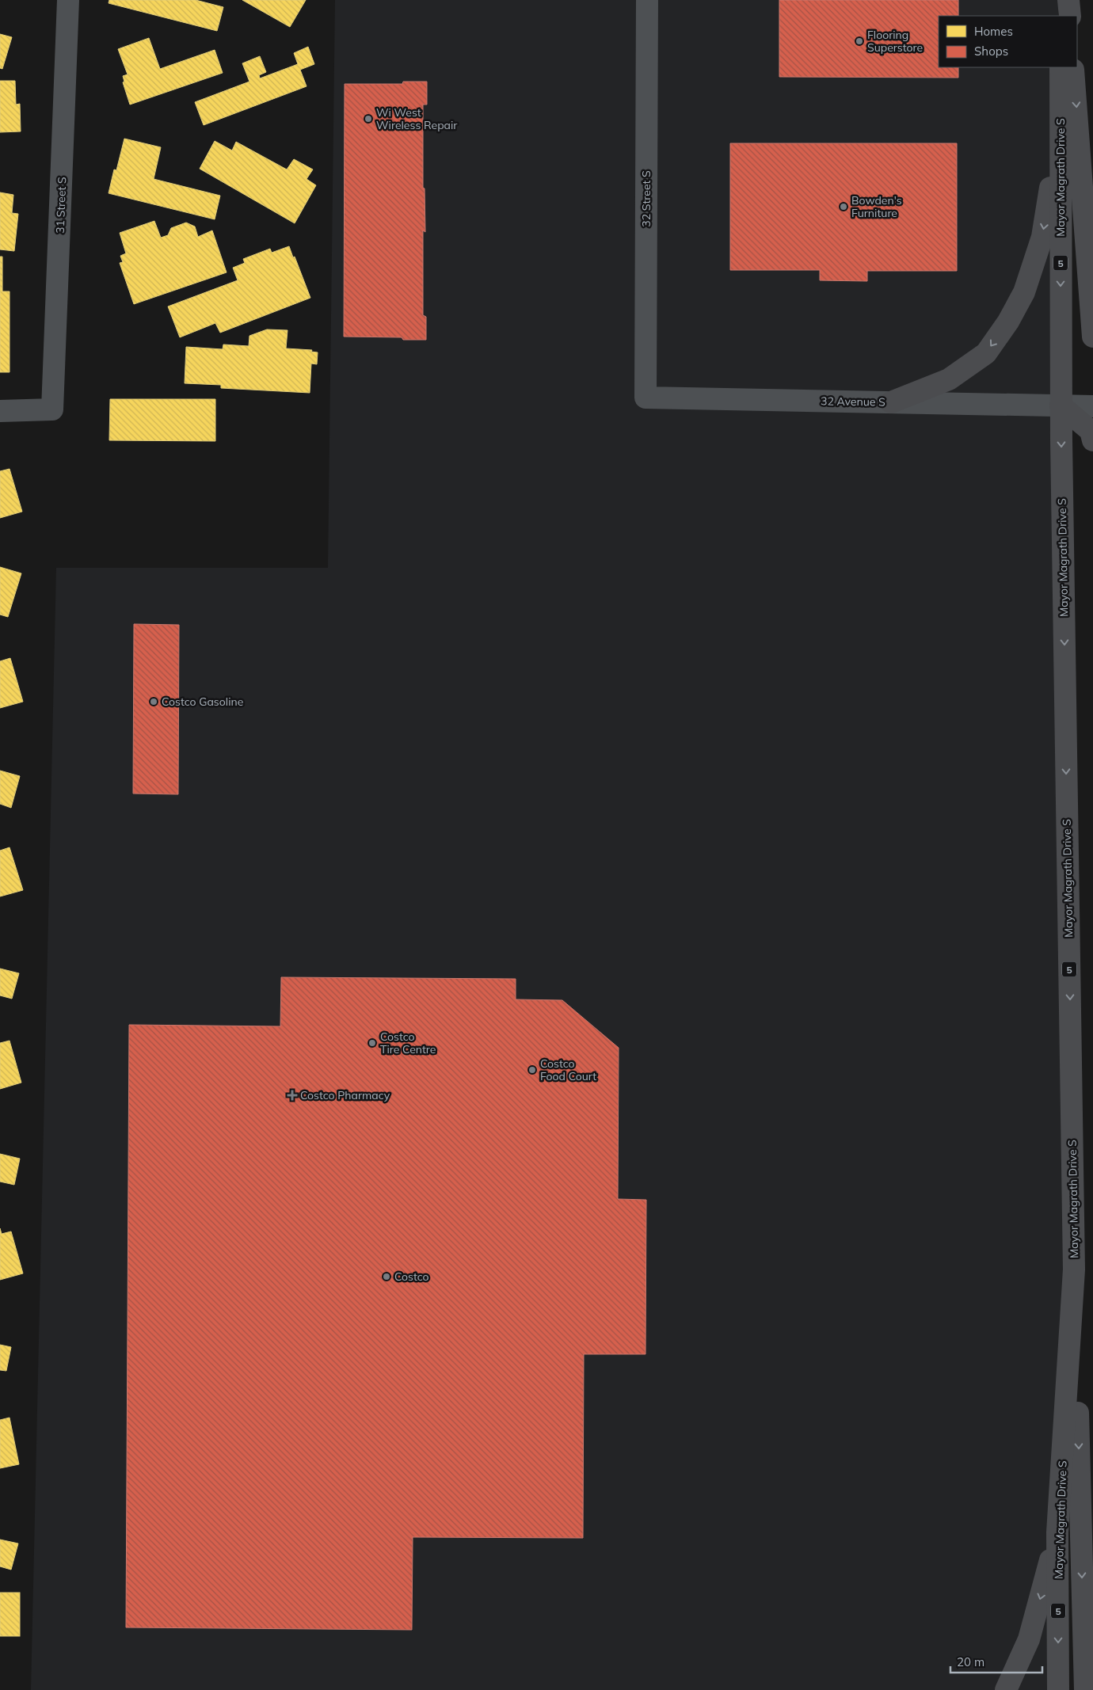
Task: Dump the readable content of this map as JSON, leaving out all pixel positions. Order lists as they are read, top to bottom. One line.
{"streets":{"main road":["Mayor Magrath Drive S","5"],"street":["32 Street S","31 Street S","32 Avenue S"]},"crossings":[["Mayor Magrath Drive S","32 Avenue S"],["32 Street S","32 Avenue S"]],"places":{"other":["Flooring Superstore","Wi West Wireless Repair","Bowden's Furniture","Costco Gasoline","Costco Tire Centre","Costco Food Court","Costco"],"health":["Costco Pharmacy"]},"legend":["Homes","Shops"],"scale_bar":"20 m"}
